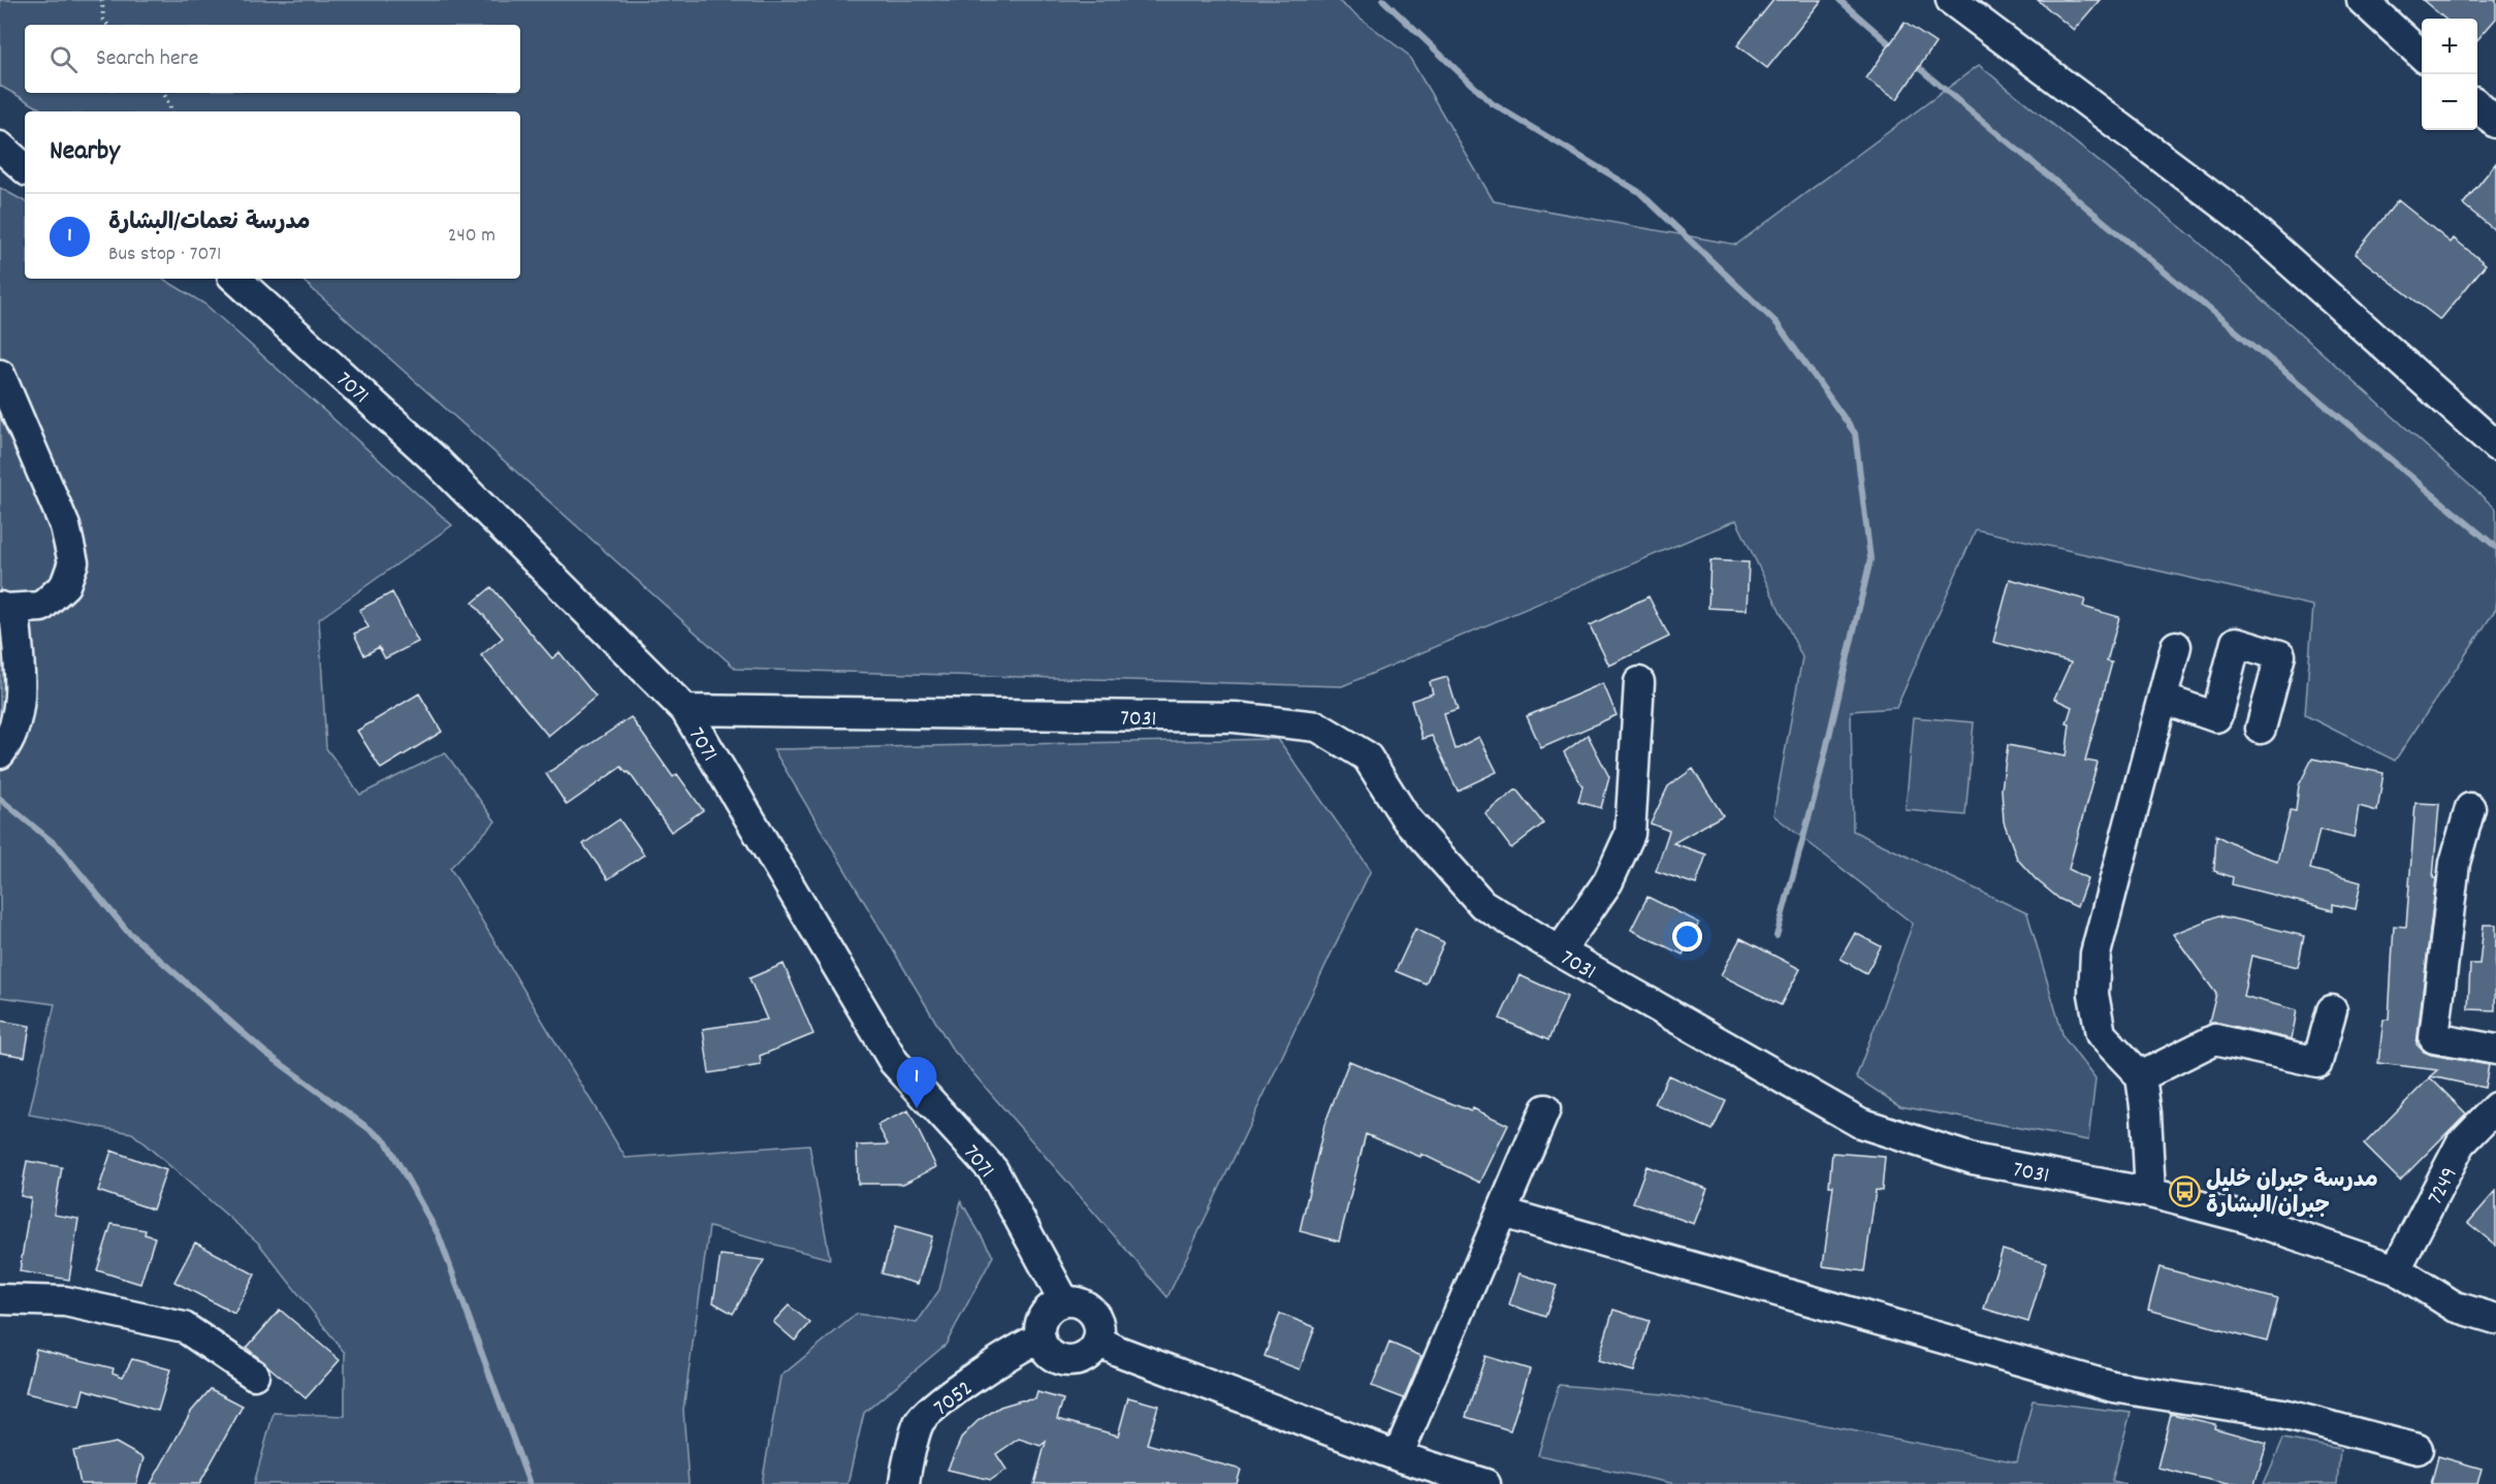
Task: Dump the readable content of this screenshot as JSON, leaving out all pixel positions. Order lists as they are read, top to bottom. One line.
{"streets":{"street":["7071","7031","7249","7052"]},"crossings":[["7071","7031"],["7071","7052"],["7031","7249"]],"places":{"bus stop":["مدرسة جبران خليل جبران/البشارة"]},"page":{"map_buttons":["+","−"],"search":"Search here","heading":"Nearby","list":[{"mark":"1","name":"مدرسة نعمات/البشارة","note":"Bus stop · 7071","value":"240 m"}],"pins":"1"}}
